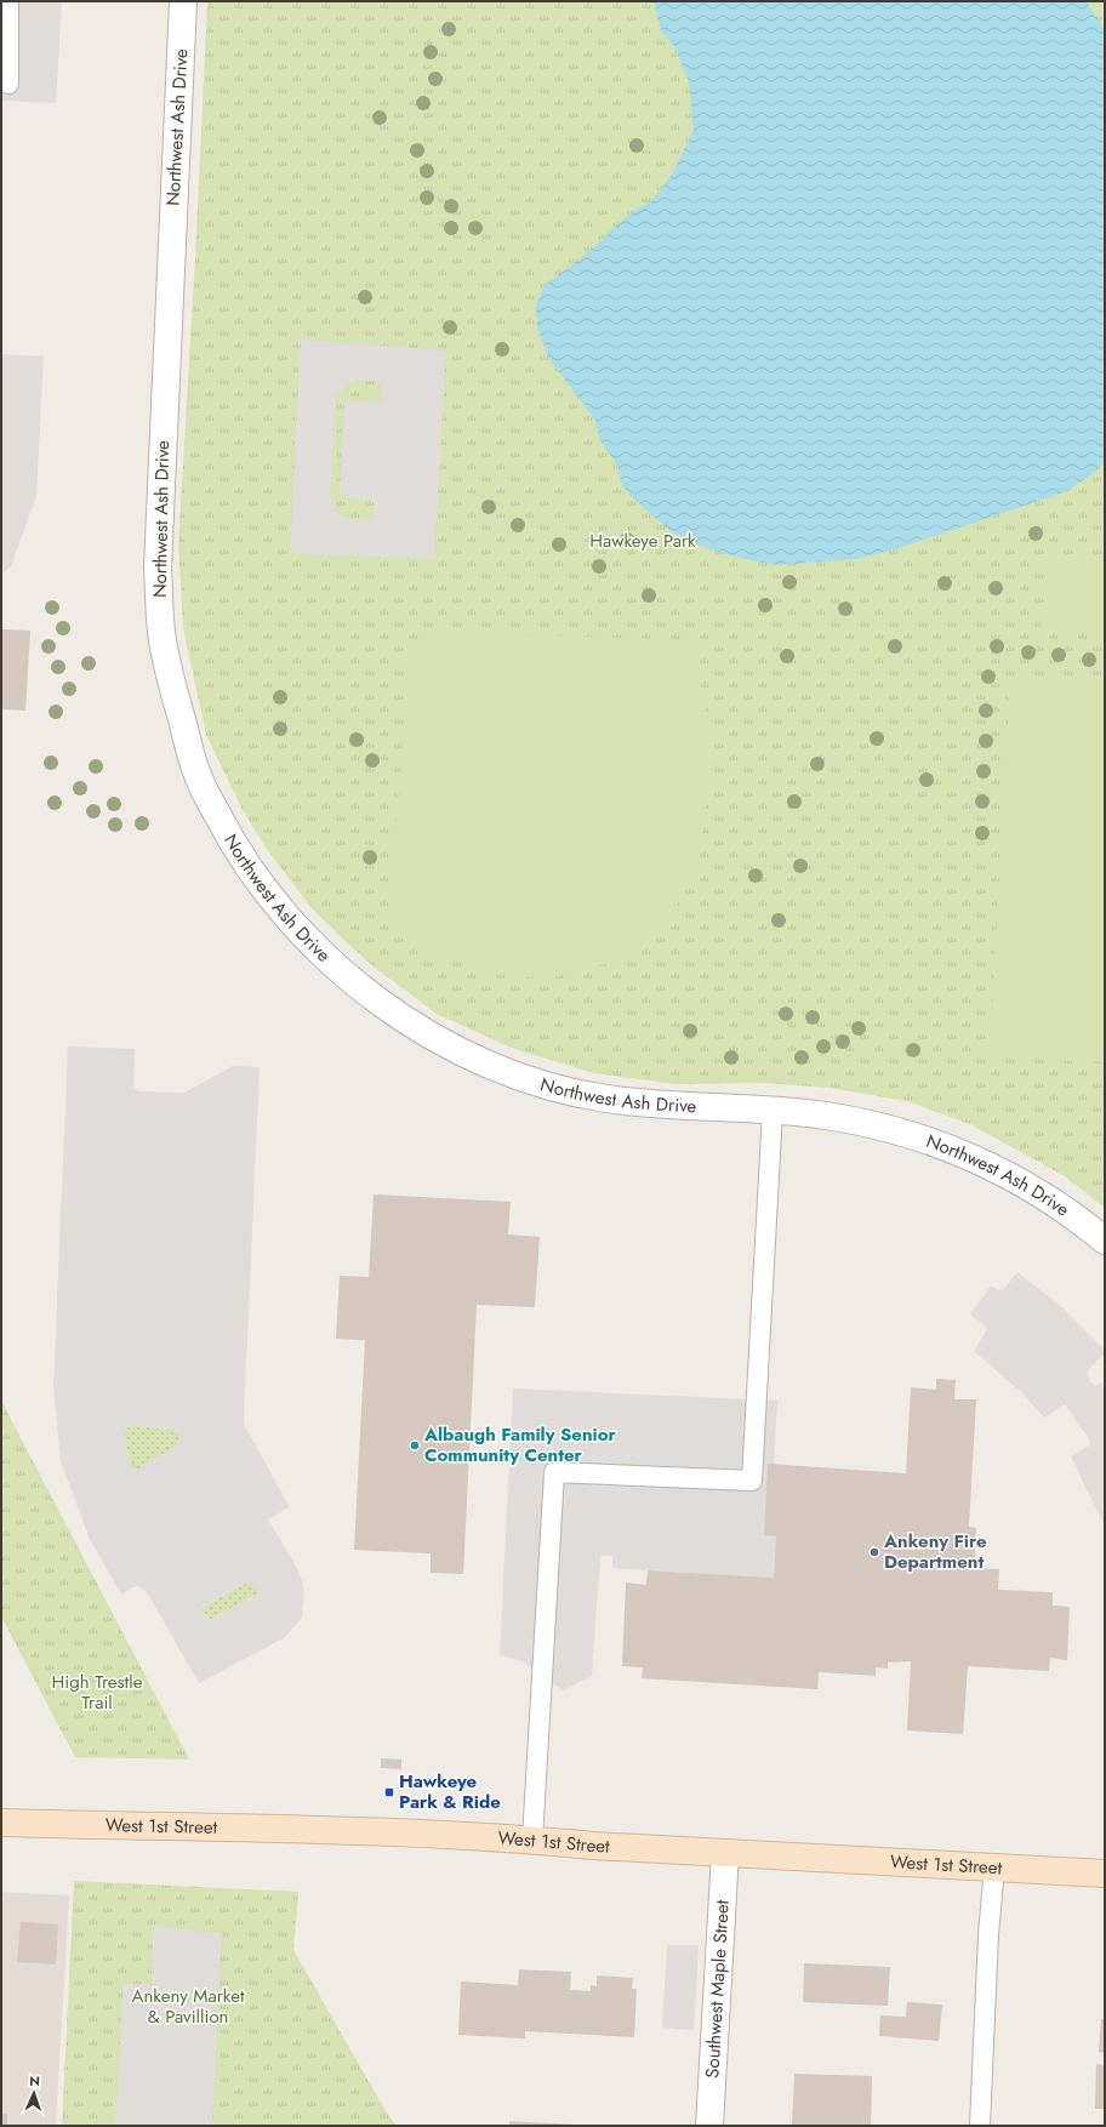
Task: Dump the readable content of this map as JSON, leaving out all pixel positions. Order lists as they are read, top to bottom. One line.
{"streets":{"main road":["West 1st Street"],"street":["Northwest Ash Drive","Southwest Maple Street"]},"crossings":[["West 1st Street","Southwest Maple Street"]],"parks":["Hawkeye Park","High Trestle Trail","Ankeny Market & Pavillion"],"places":{"other":["Albaugh Family Senior Community Center","Ankeny Fire Department"],"transit":["Hawkeye Park & Ride"]},"north":"top"}
